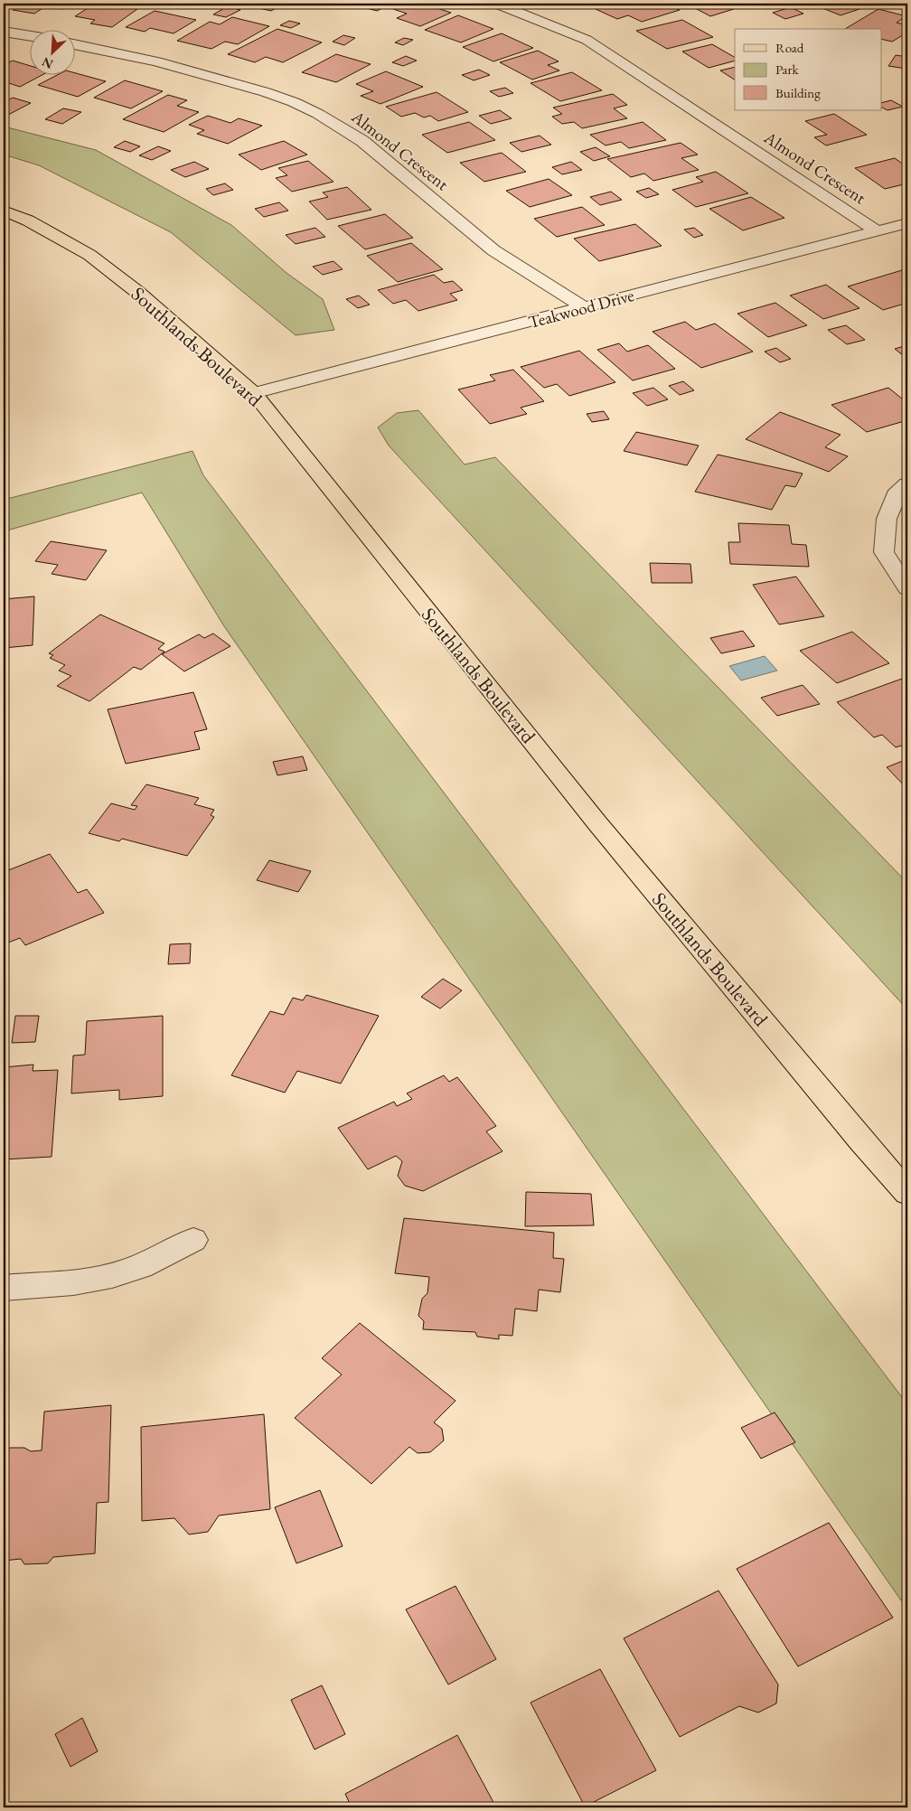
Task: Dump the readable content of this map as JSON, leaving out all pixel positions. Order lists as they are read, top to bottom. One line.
{"streets":{"main road":["Southlands Boulevard"],"street":["Almond Crescent","Teakwood Drive"]},"crossings":[["Almond Crescent","Teakwood Drive"],["Teakwood Drive","Southlands Boulevard"]],"legend":["Road","Park","Building"],"north":"bottom left"}
